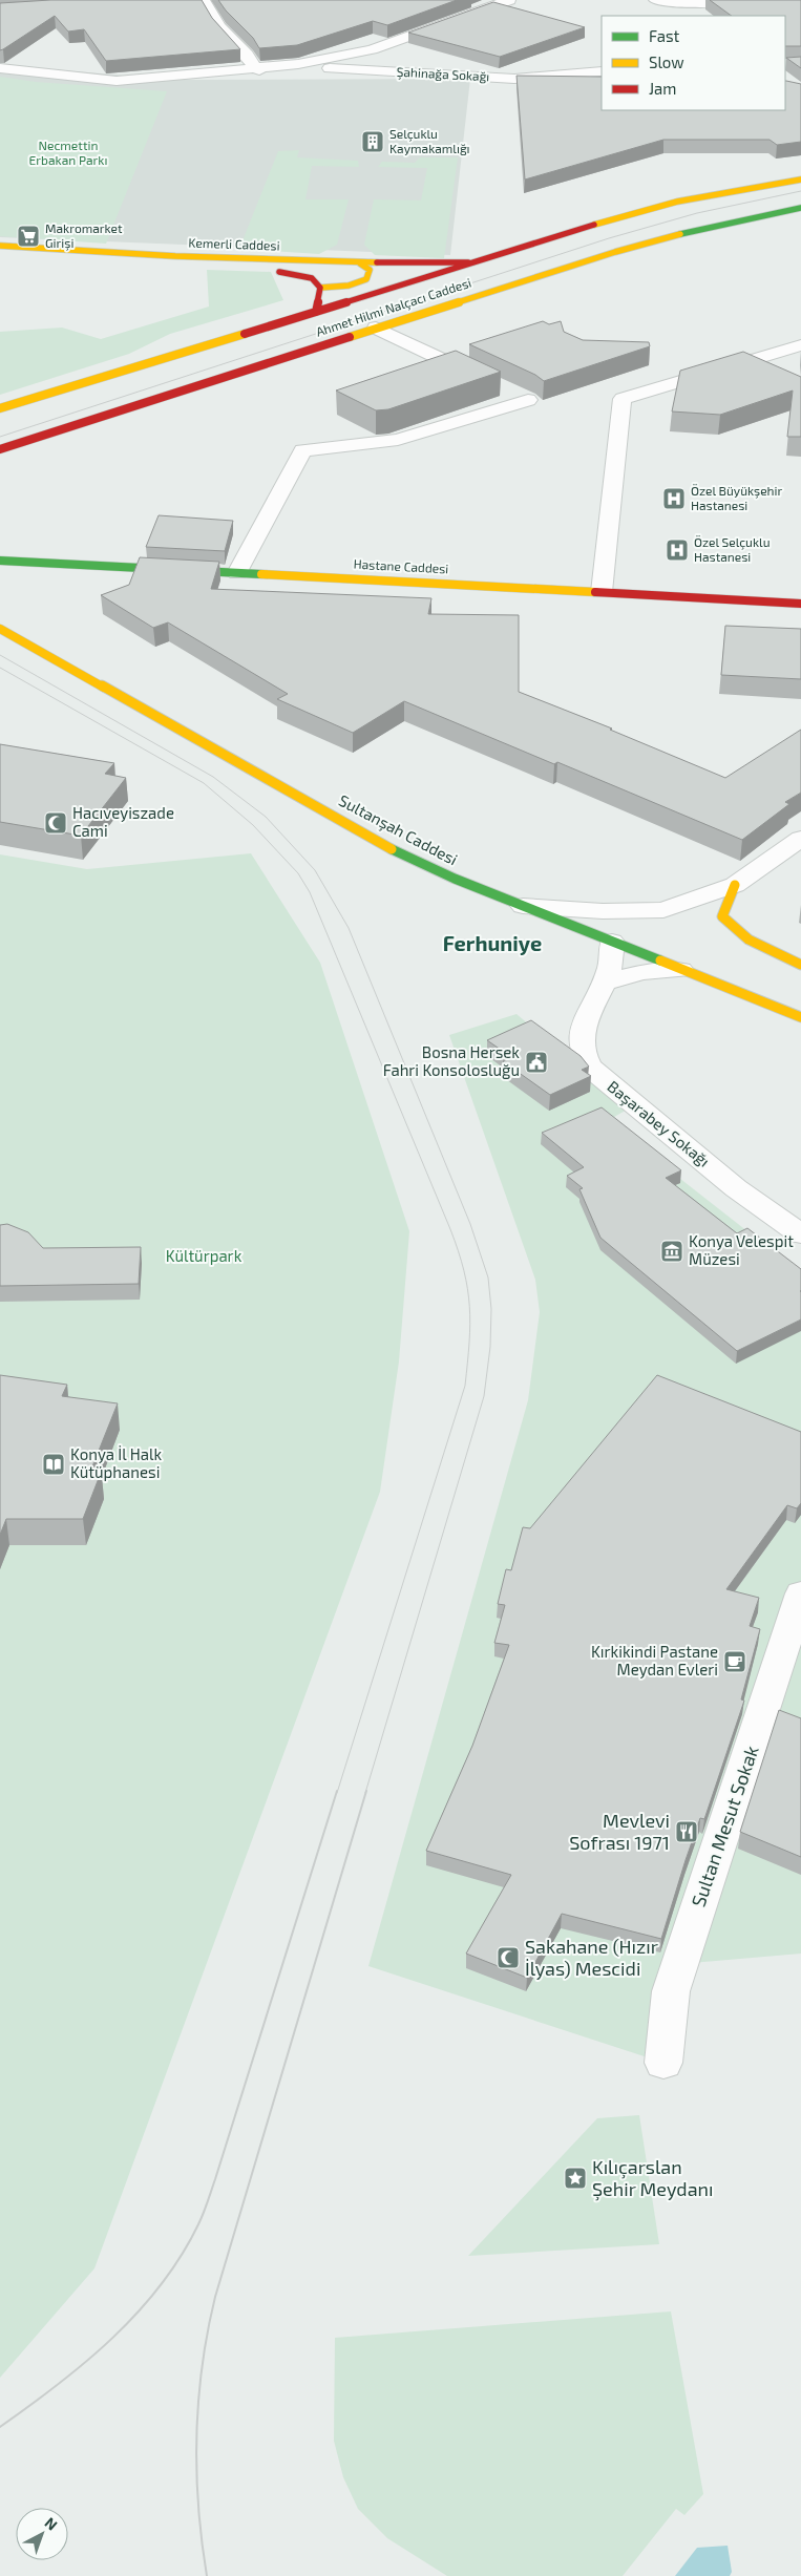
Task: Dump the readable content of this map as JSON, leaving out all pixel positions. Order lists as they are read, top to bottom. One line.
{"streets":{"street":["Şahinağa Sokağı","Kemerli Caddesi","Ahmet Hilmi Nalçacı Caddesi","Hastane Caddesi","Sultanşah Caddesi","Başarabey Sokağı","Sultan Mesut Sokak"]},"crossings":[["Kemerli Caddesi","Ahmet Hilmi Nalçacı Caddesi"],["Sultanşah Caddesi","Başarabey Sokağı"]],"districts":["Ferhuniye"],"parks":["Necmettin Erbakan Parkı","Kültürpark"],"places":{"building":["Selçuklu Kaymakamlığı"],"supermarket":["Makromarket Girişi"],"hospital":["Özel Büyükşehir Hastanesi","Özel Selçuklu Hastanesi"],"mosque":["Hacıveyiszade Cami","Sakahane (Hızır İlyas) Mescidi"],"public building":["Bosna Hersek Fahri Konsolosluğu"],"museum":["Konya Velespit Müzesi"],"library":["Konya İl Halk Kütüphanesi"],"cafe":["Kırkikindi Pastane Meydan Evleri"],"restaurant":["Mevlevi Sofrası 1971"],"place":["Kılıçarslan Şehir Meydanı"]},"legend":["Fast","Slow","Jam"],"north":"top right"}
